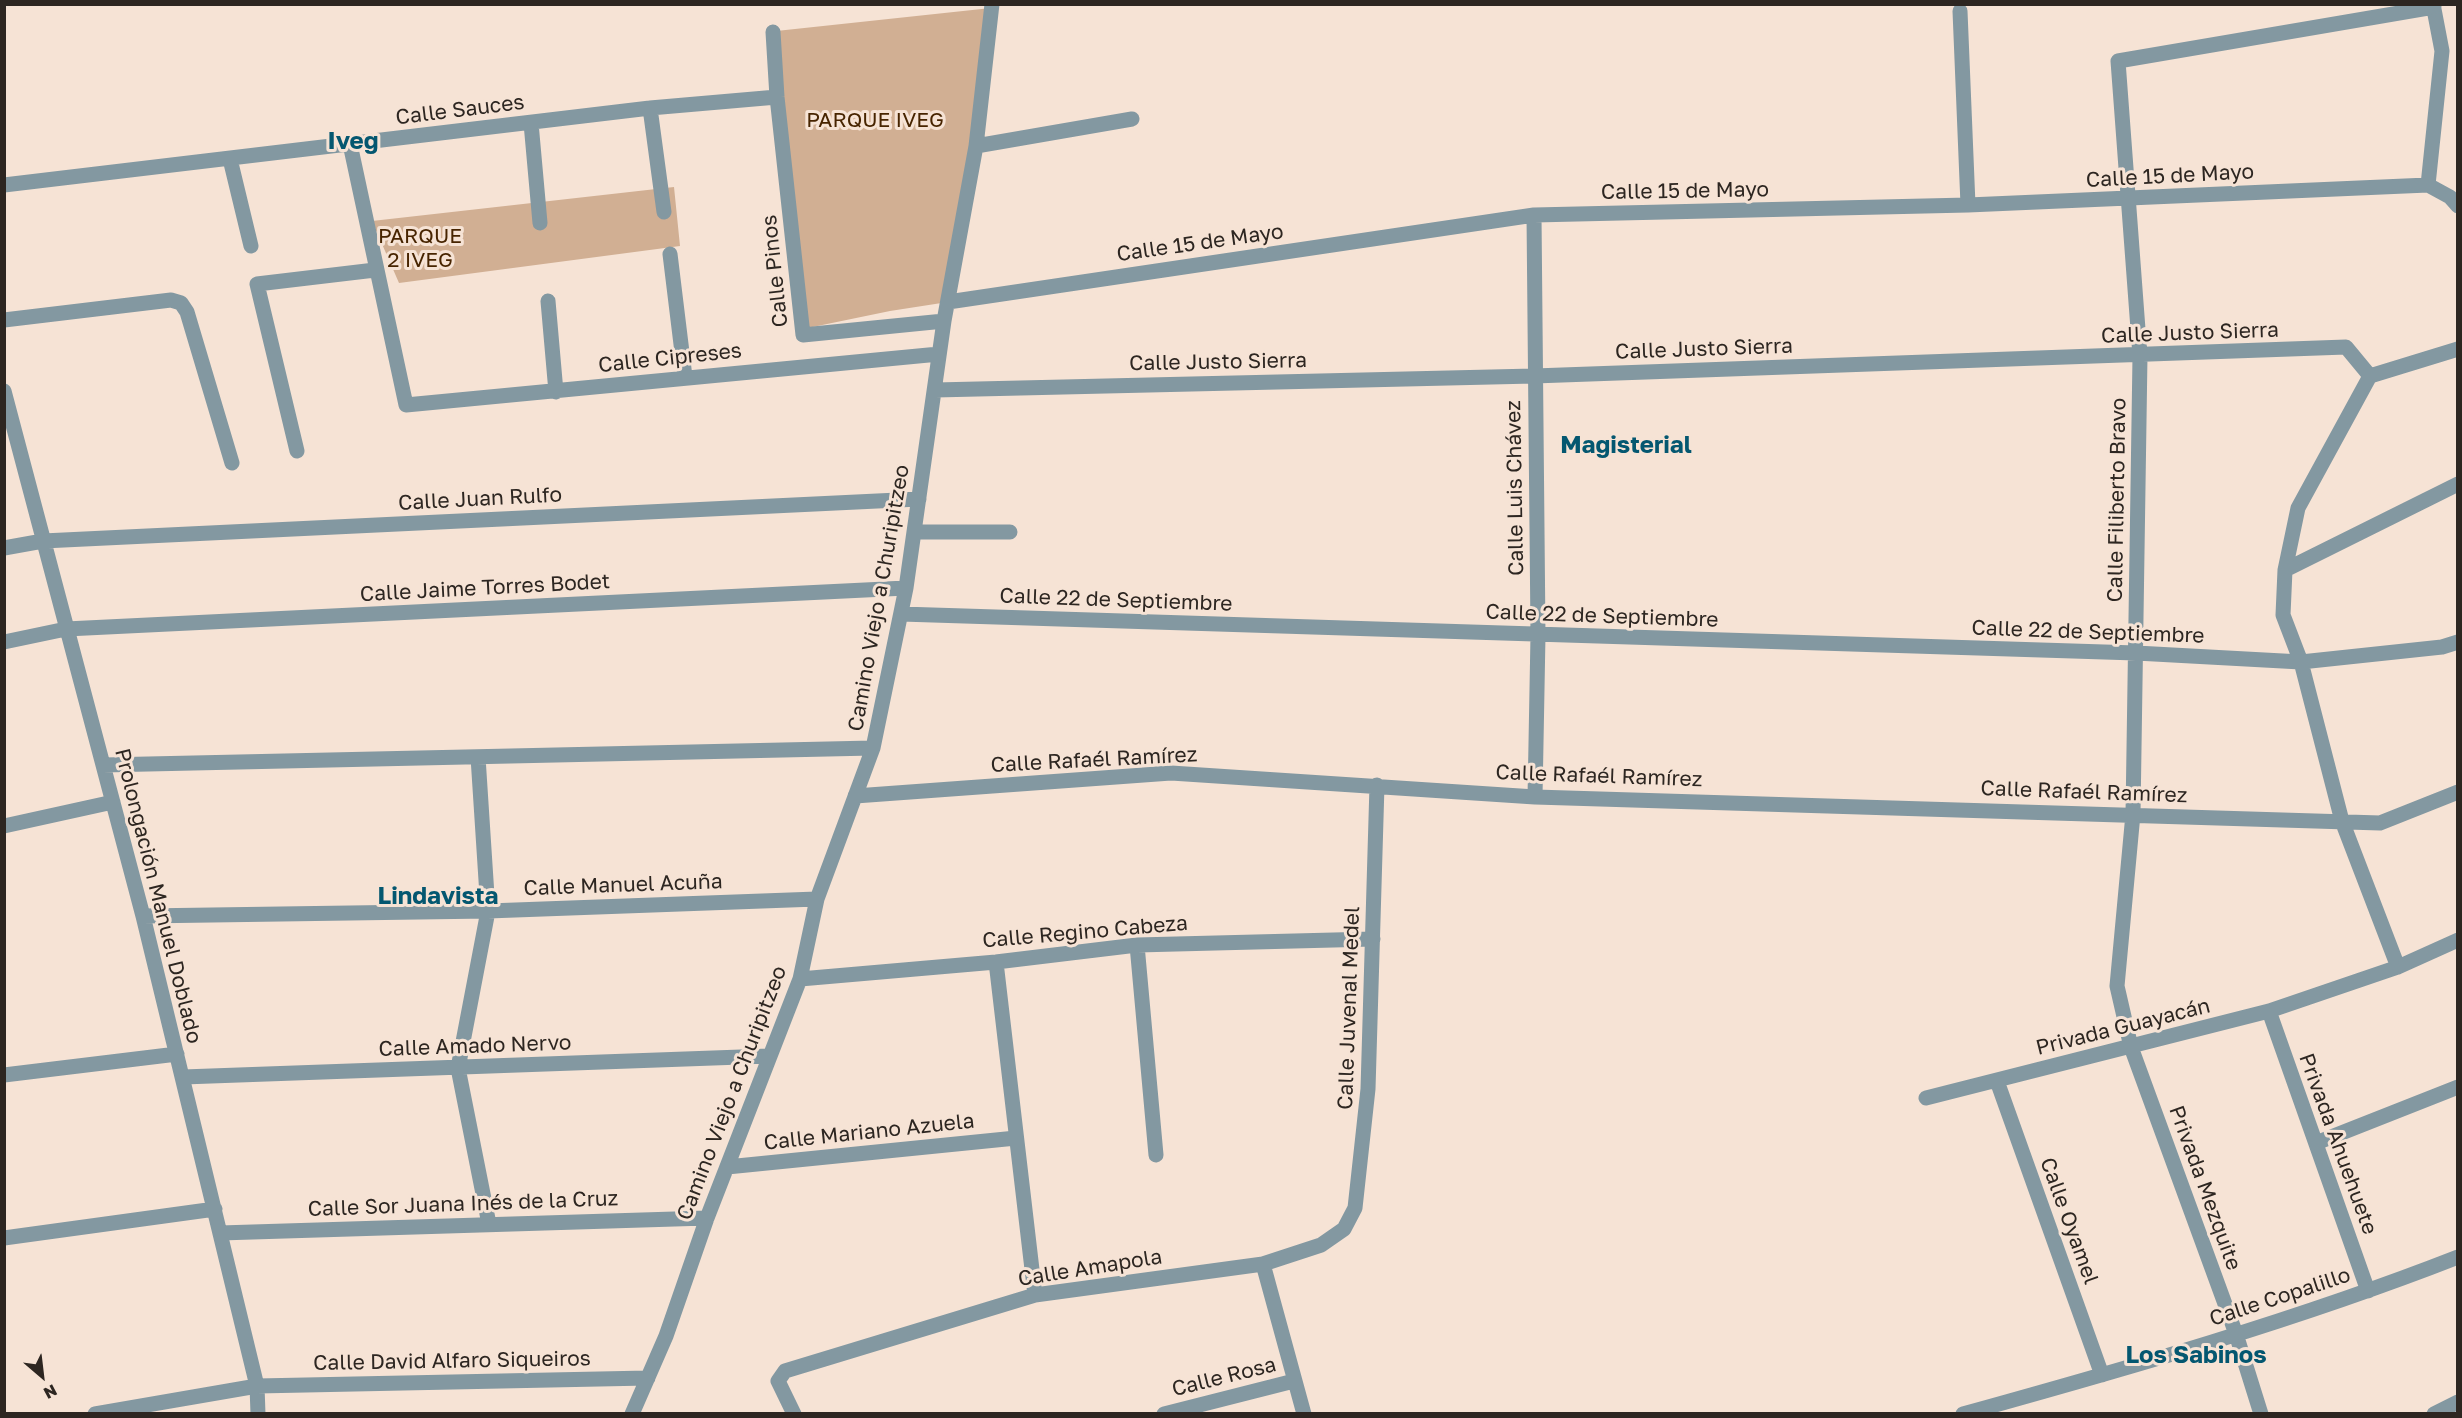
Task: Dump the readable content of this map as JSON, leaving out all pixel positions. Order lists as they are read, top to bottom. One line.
{"streets":{"street":["Calle Sauces","Calle 15 de Mayo","Calle Pinos","Calle Justo Sierra","Calle Cipreses","Calle Luis Chávez","Calle Juan Rulfo","Calle Filiberto Bravo","Calle Jaime Torres Bodet","Camino Viejo a Churipitzeo","Calle 22 de Septiembre","Calle Rafaél Ramírez","Calle Manuel Acuña","Prolongación Manuel Doblado","Calle Regino Cabeza","Calle Juvenal Medel","Privada Guayacán","Calle Amado Nervo","Calle Mariano Azuela","Privada Ahuehuete","Privada Mezquite","Calle Sor Juana Inés de la Cruz","Calle Oyamel","Calle Amapola","Calle Copalillo","Calle David Alfaro Siqueiros","Calle Rosa"]},"crossings":[["Calle Sauces","Calle Pinos"],["Calle 15 de Mayo","Calle Luis Chávez"],["Calle 15 de Mayo","Calle Filiberto Bravo"],["Calle 15 de Mayo","Camino Viejo a Churipitzeo"],["Calle Pinos","Camino Viejo a Churipitzeo"],["Calle Justo Sierra","Calle Luis Chávez"],["Calle Justo Sierra","Calle Filiberto Bravo"],["Calle Justo Sierra","Camino Viejo a Churipitzeo"],["Calle Cipreses","Camino Viejo a Churipitzeo"],["Calle Luis Chávez","Calle 22 de Septiembre"],["Calle Luis Chávez","Calle Rafaél Ramírez"],["Calle Juan Rulfo","Camino Viejo a Churipitzeo"],["Calle Juan Rulfo","Prolongación Manuel Doblado"],["Calle Filiberto Bravo","Calle 22 de Septiembre"],["Calle Filiberto Bravo","Calle Rafaél Ramírez"],["Calle Filiberto Bravo","Privada Guayacán"],["Calle Filiberto Bravo","Privada Mezquite"],["Calle Jaime Torres Bodet","Camino Viejo a Churipitzeo"],["Calle Jaime Torres Bodet","Prolongación Manuel Doblado"],["Camino Viejo a Churipitzeo","Calle 22 de Septiembre"],["Camino Viejo a Churipitzeo","Calle Rafaél Ramírez"],["Camino Viejo a Churipitzeo","Calle Manuel Acuña"],["Camino Viejo a Churipitzeo","Calle Regino Cabeza"],["Camino Viejo a Churipitzeo","Calle Amado Nervo"],["Camino Viejo a Churipitzeo","Calle Mariano Azuela"],["Camino Viejo a Churipitzeo","Calle Sor Juana Inés de la Cruz"],["Camino Viejo a Churipitzeo","Calle David Alfaro Siqueiros"],["Calle Rafaél Ramírez","Calle Juvenal Medel"],["Calle Manuel Acuña","Prolongación Manuel Doblado"],["Prolongación Manuel Doblado","Calle Amado Nervo"],["Prolongación Manuel Doblado","Calle Sor Juana Inés de la Cruz"],["Prolongación Manuel Doblado","Calle David Alfaro Siqueiros"],["Calle Regino Cabeza","Calle Juvenal Medel"],["Calle Juvenal Medel","Calle Amapola"],["Privada Guayacán","Privada Ahuehuete"],["Privada Guayacán","Privada Mezquite"],["Privada Guayacán","Calle Oyamel"],["Privada Ahuehuete","Calle Copalillo"],["Privada Mezquite","Calle Copalillo"],["Calle Oyamel","Calle Copalillo"]],"districts":["Iveg","Magisterial","Lindavista","Los Sabinos"],"parks":["PARQUE IVEG","PARQUE 2 IVEG"],"north":"bottom right"}
